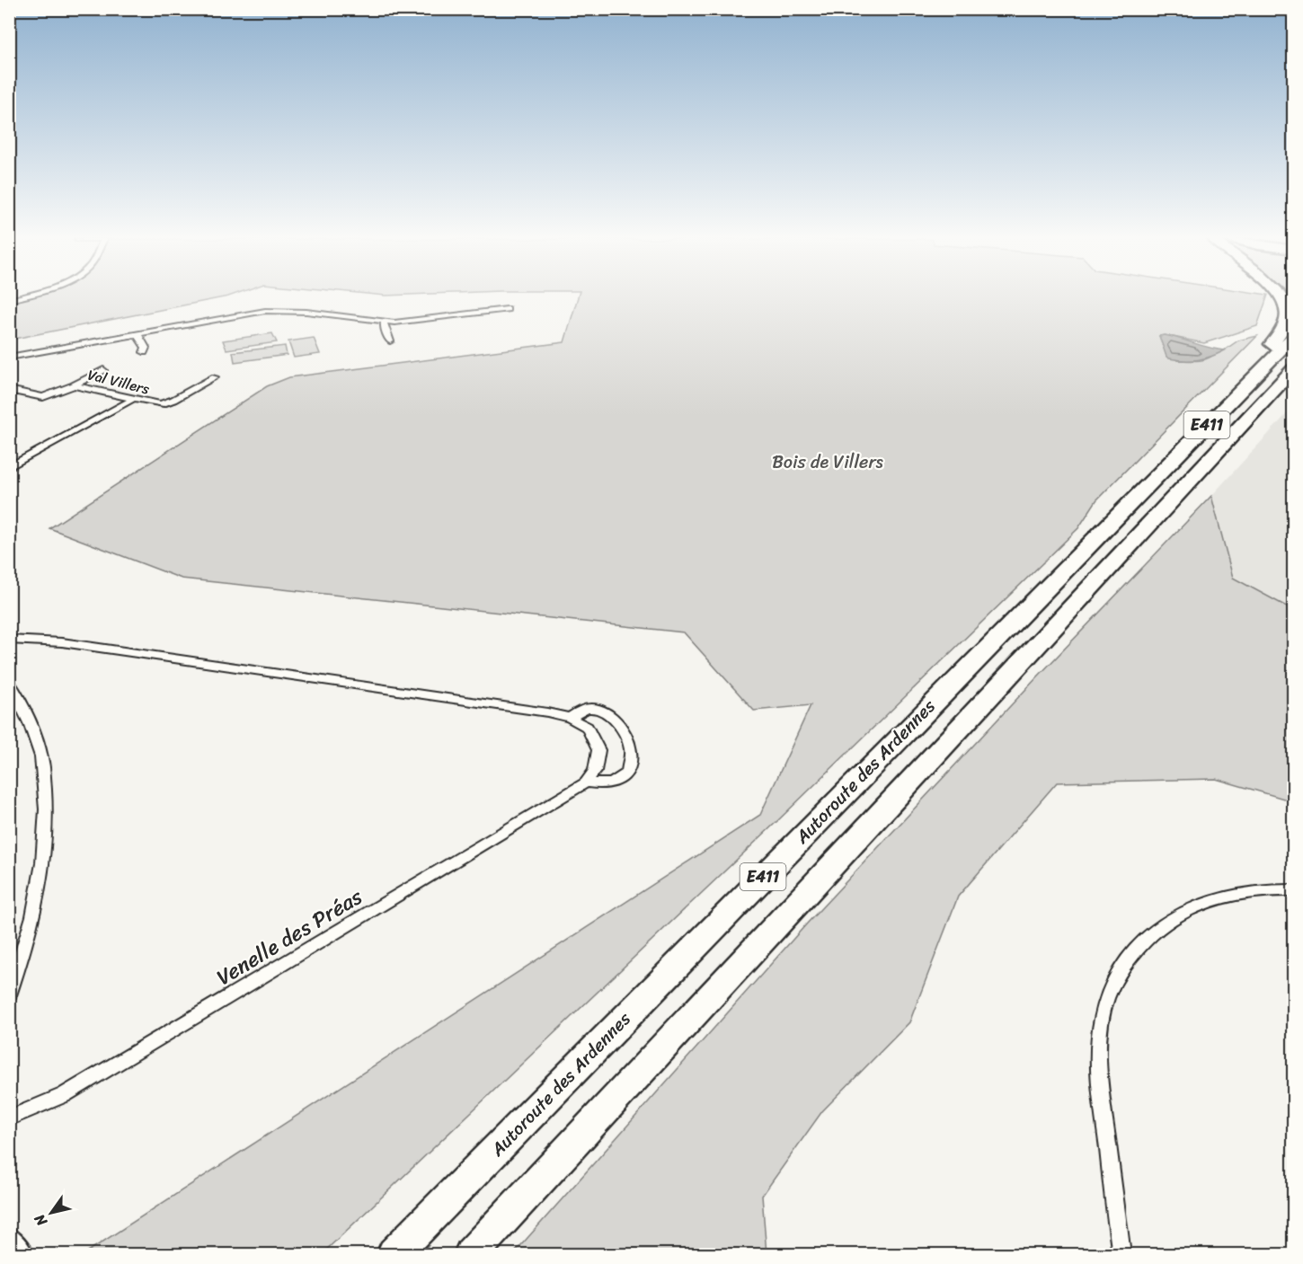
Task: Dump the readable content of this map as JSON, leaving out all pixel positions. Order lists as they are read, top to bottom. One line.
{"streets":{"highway":["E411","Autoroute des Ardennes"],"street":["Val Villers","Venelle des Préas"]},"parks":["Bois de Villers"],"north":"bottom left"}
